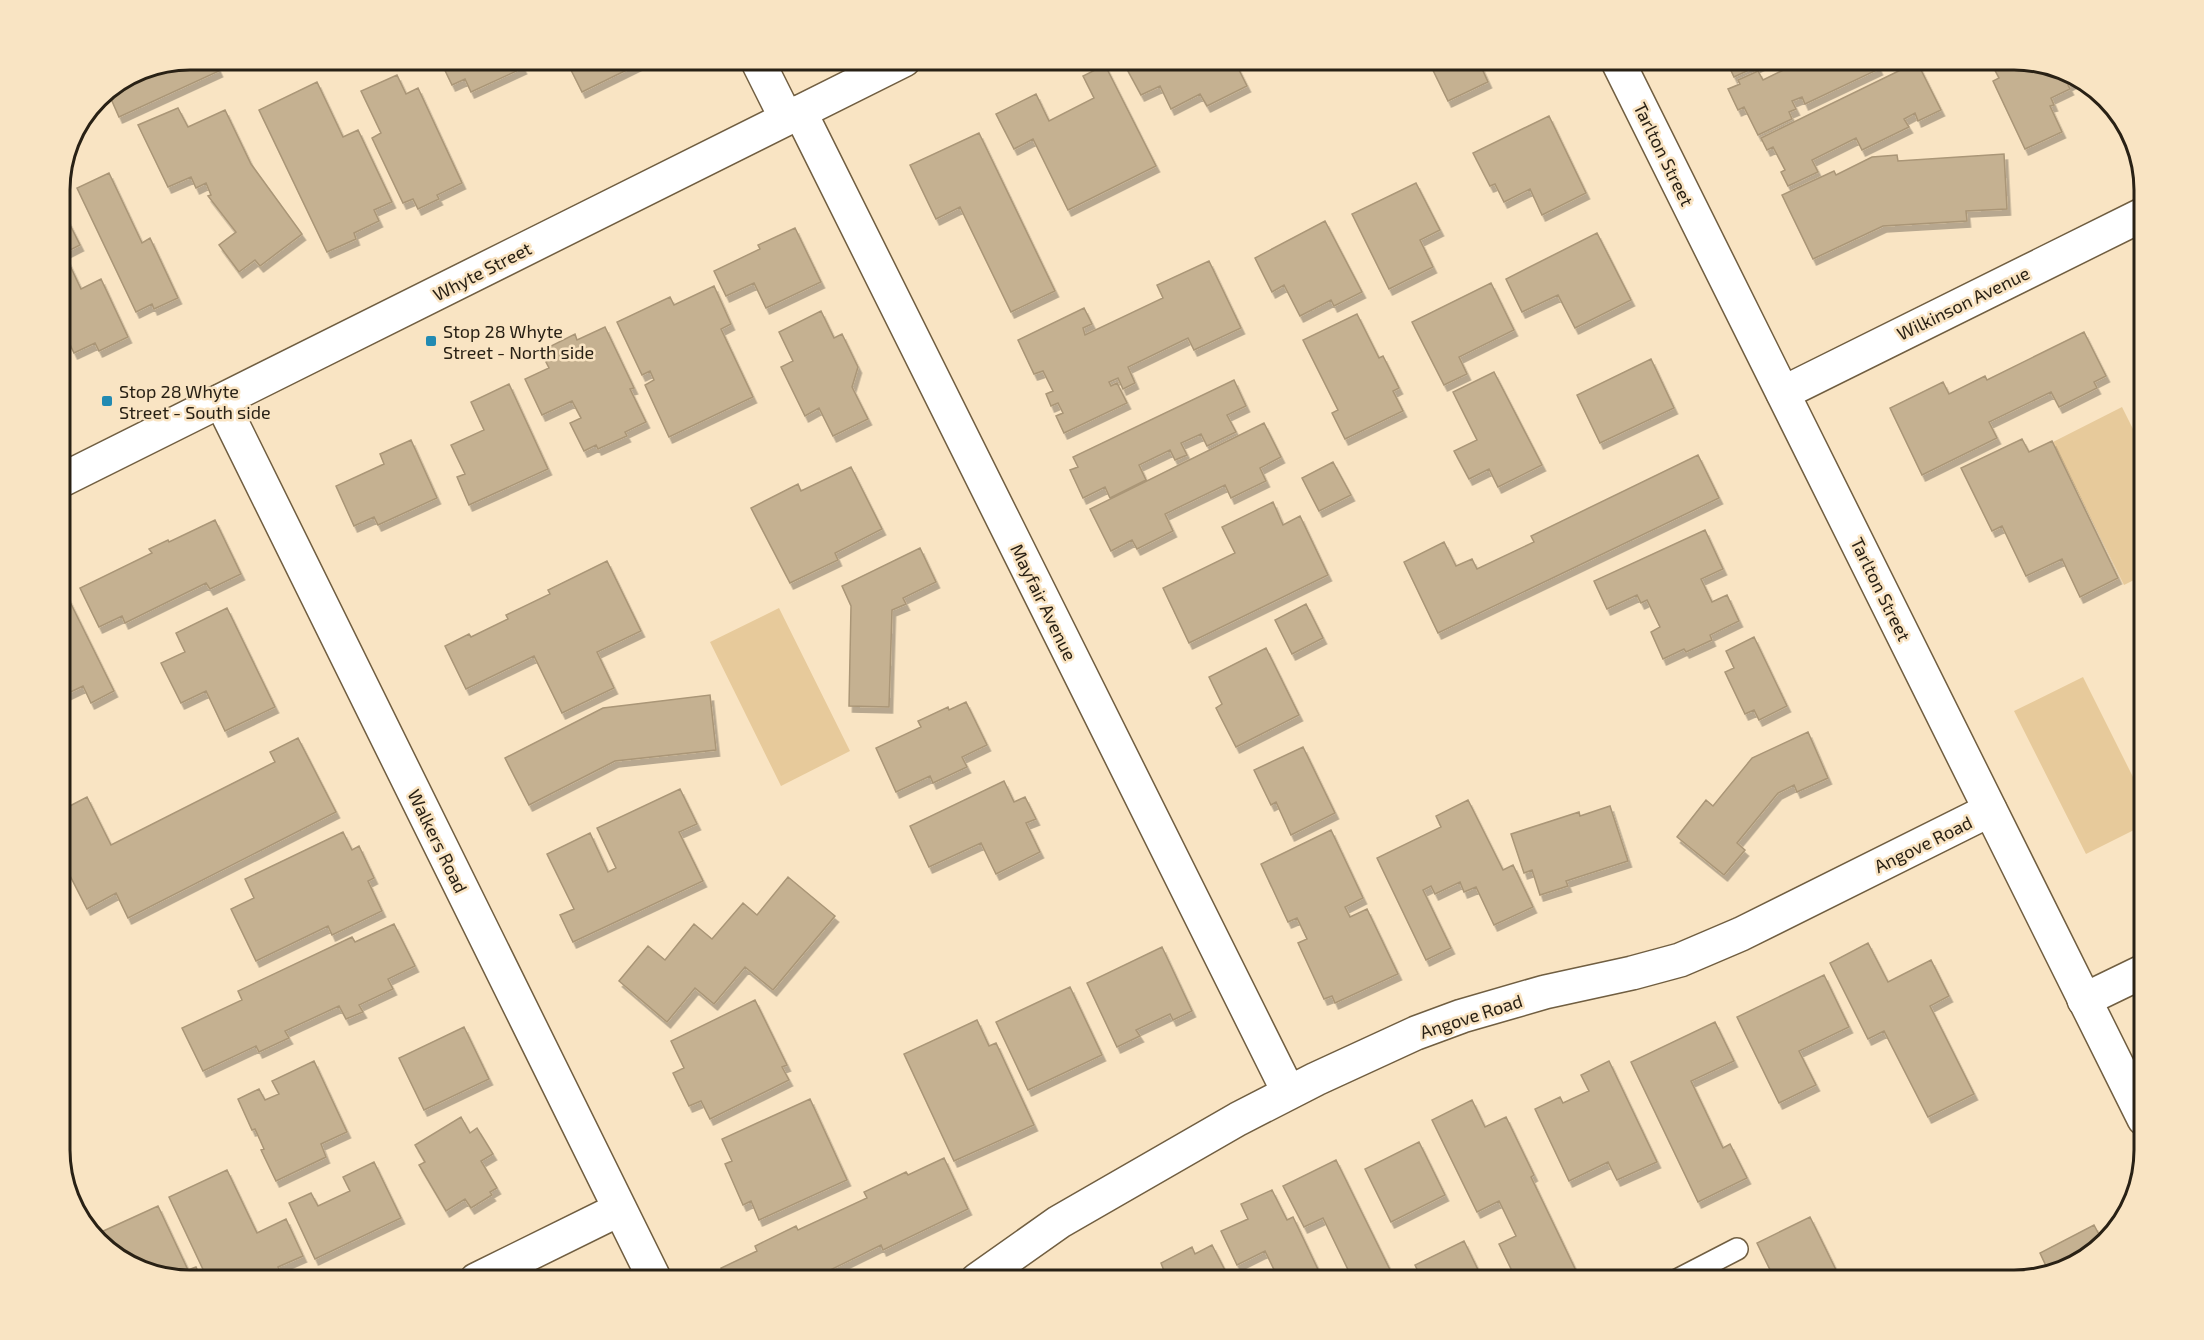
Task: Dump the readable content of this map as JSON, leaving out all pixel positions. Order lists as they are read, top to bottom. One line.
{"streets":{"street":["Tarlton Street","Whyte Street","Wilkinson Avenue","Mayfair Avenue","Walkers Road","Angove Road"]},"crossings":[["Tarlton Street","Wilkinson Avenue"],["Tarlton Street","Angove Road"],["Whyte Street","Mayfair Avenue"],["Whyte Street","Walkers Road"],["Mayfair Avenue","Angove Road"]],"places":{"transit":["Stop 28 Whyte Street - North side","Stop 28 Whyte Street - South side"]}}
